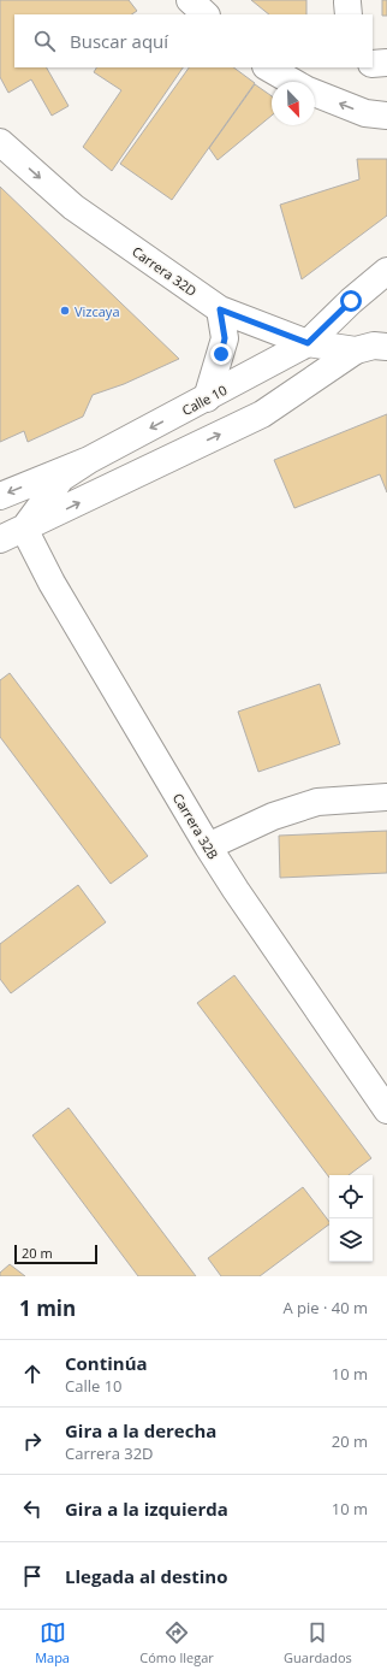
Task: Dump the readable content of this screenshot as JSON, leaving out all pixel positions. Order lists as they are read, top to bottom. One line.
{"streets":{"street":["Carrera 32D","Calle 10","Carrera 32B"]},"crossings":[["Carrera 32D","Calle 10"]],"one_way":["Carrera 32D"],"places":["Vizcaya"],"scale_bar":"20 m","north":"bottom right","page":{"search":"Buscar aquí","scale":"20 m","heading":["1 min","A pie · 40 m"],"list":[["Continúa","Calle 10","10 m"],["Gira a la derecha","Carrera 32D","20 m"],["Gira a la izquierda","10 m"],"Llegada al destino"],"nav":["Mapa","Cómo llegar","Guardados"]}}
